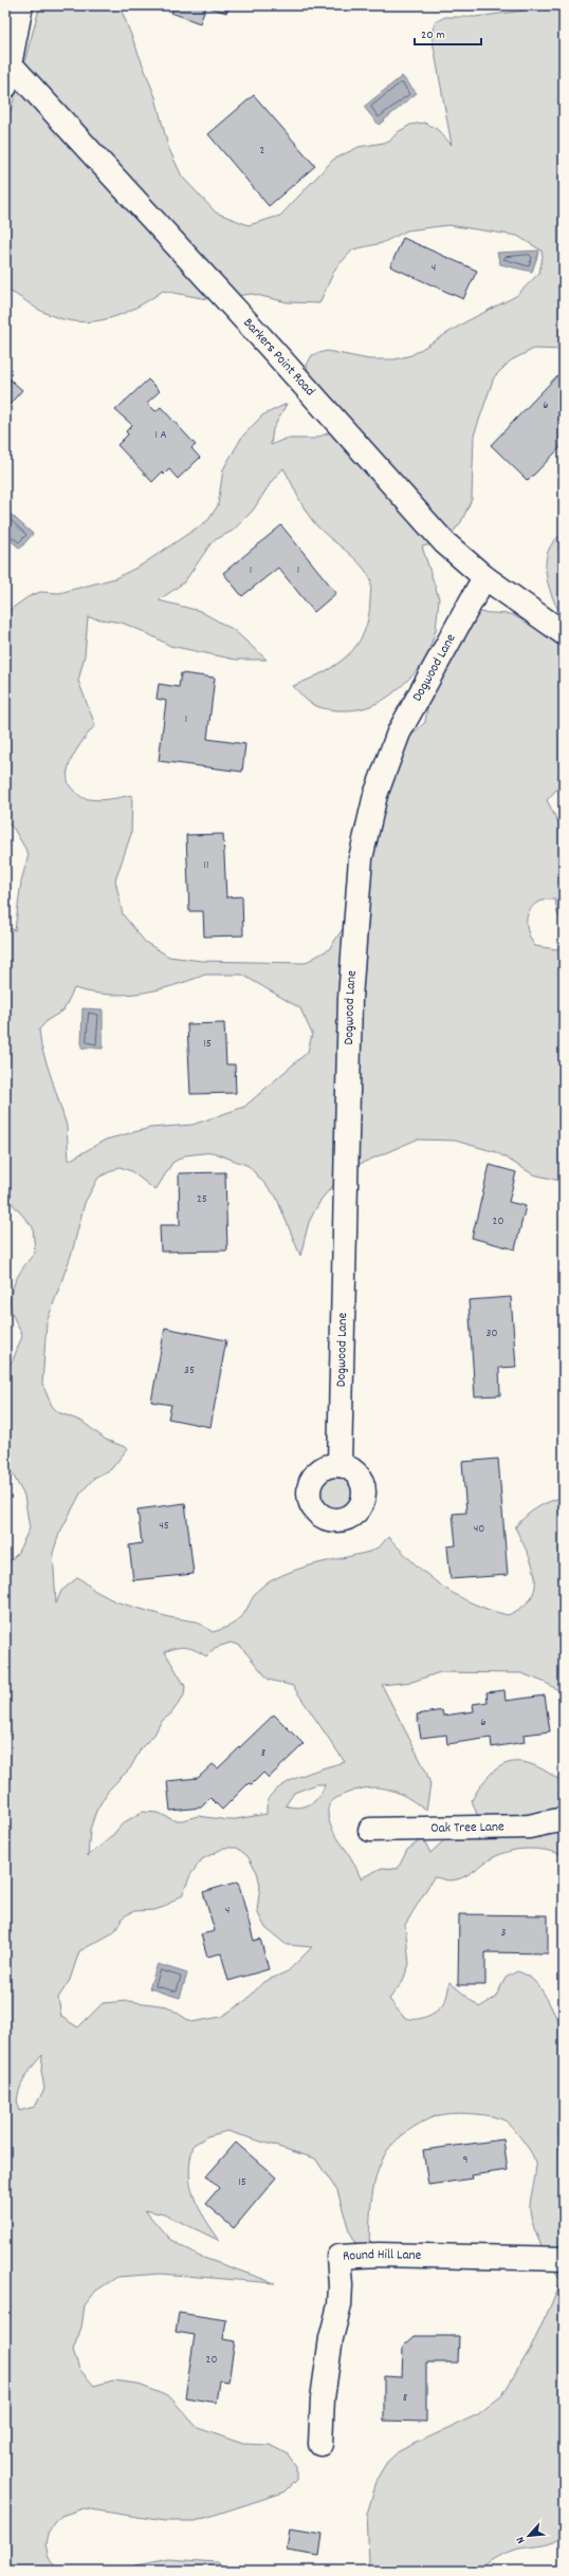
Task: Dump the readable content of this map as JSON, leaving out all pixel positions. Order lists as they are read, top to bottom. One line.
{"streets":{"street":["Barkers Point Road","Dogwood Lane","Oak Tree Lane","Round Hill Lane"]},"crossings":[["Barkers Point Road","Dogwood Lane"]],"house_numbers":["2","4","6","1 A","1","1","1","11","15","25","20","30","35","45","40","6","8","4","3","9","15","20","8"],"scale_bar":"20 m","north":"bottom left"}
